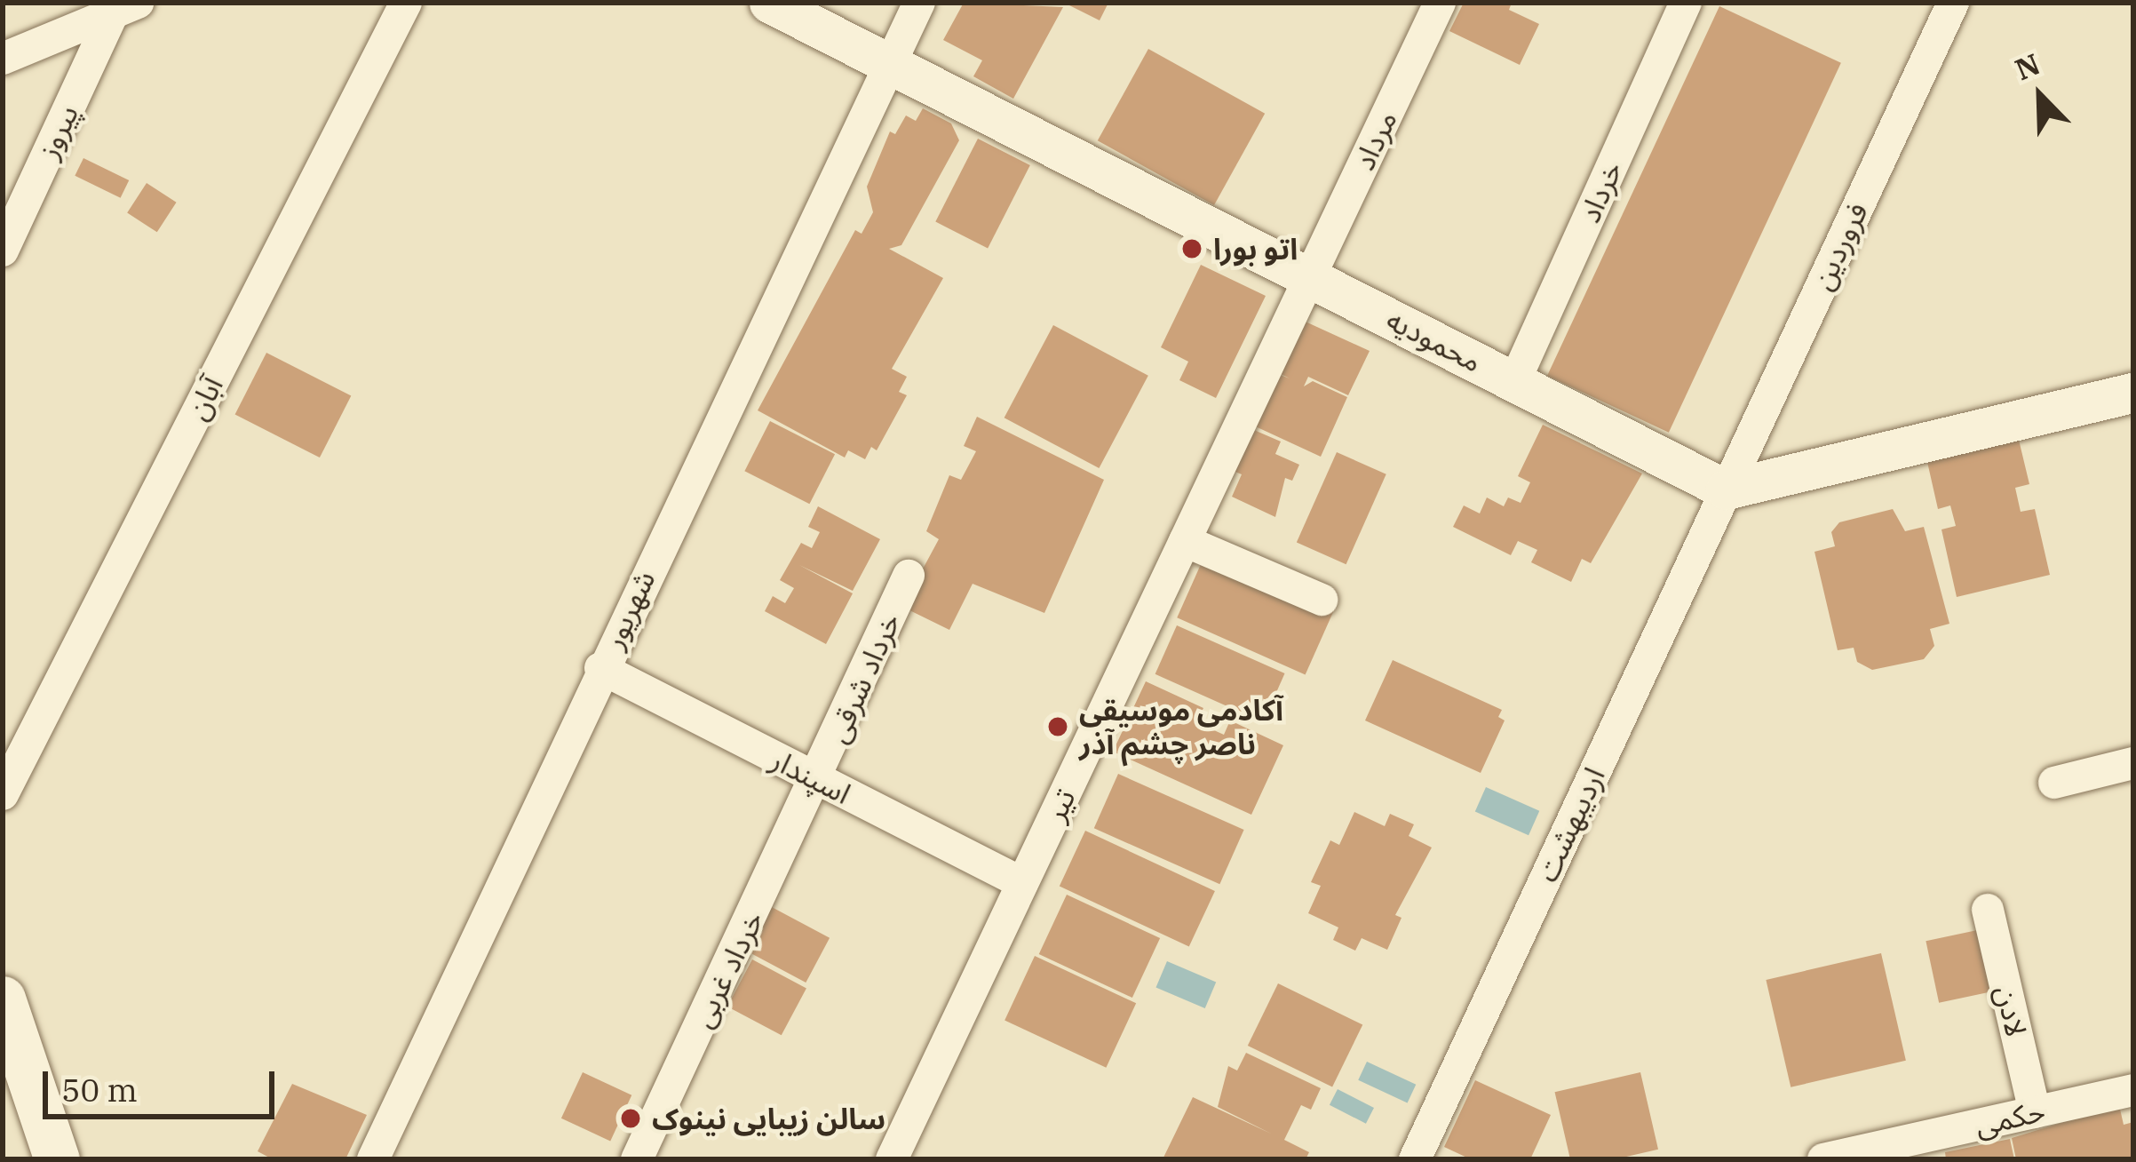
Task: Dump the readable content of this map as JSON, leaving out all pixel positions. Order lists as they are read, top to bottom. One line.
{"streets":{"street":["پیروز","مرداد","خرداد","فروردین","محمودیه","آبان","شهریور","خرداد شرقی","اسپندار","تیر","اردیبهشت","خرداد غربی","لادن","حکمی"]},"crossings":[["مرداد","محمودیه"],["مرداد","تیر"],["خرداد","محمودیه"],["فروردین","محمودیه"],["فروردین","اردیبهشت"],["محمودیه","شهریور"],["محمودیه","تیر"],["محمودیه","اردیبهشت"],["شهریور","اسپندار"],["خرداد شرقی","اسپندار"],["خرداد شرقی","خرداد غربی"],["اسپندار","تیر"],["اسپندار","خرداد غربی"],["لادن","حکمی"]],"places":["اتو بورا","آکادمی موسیقی ناصر چشم آذر","سالن زیبایی نینوک"],"scale_bar":"50 m","north":"top left"}
